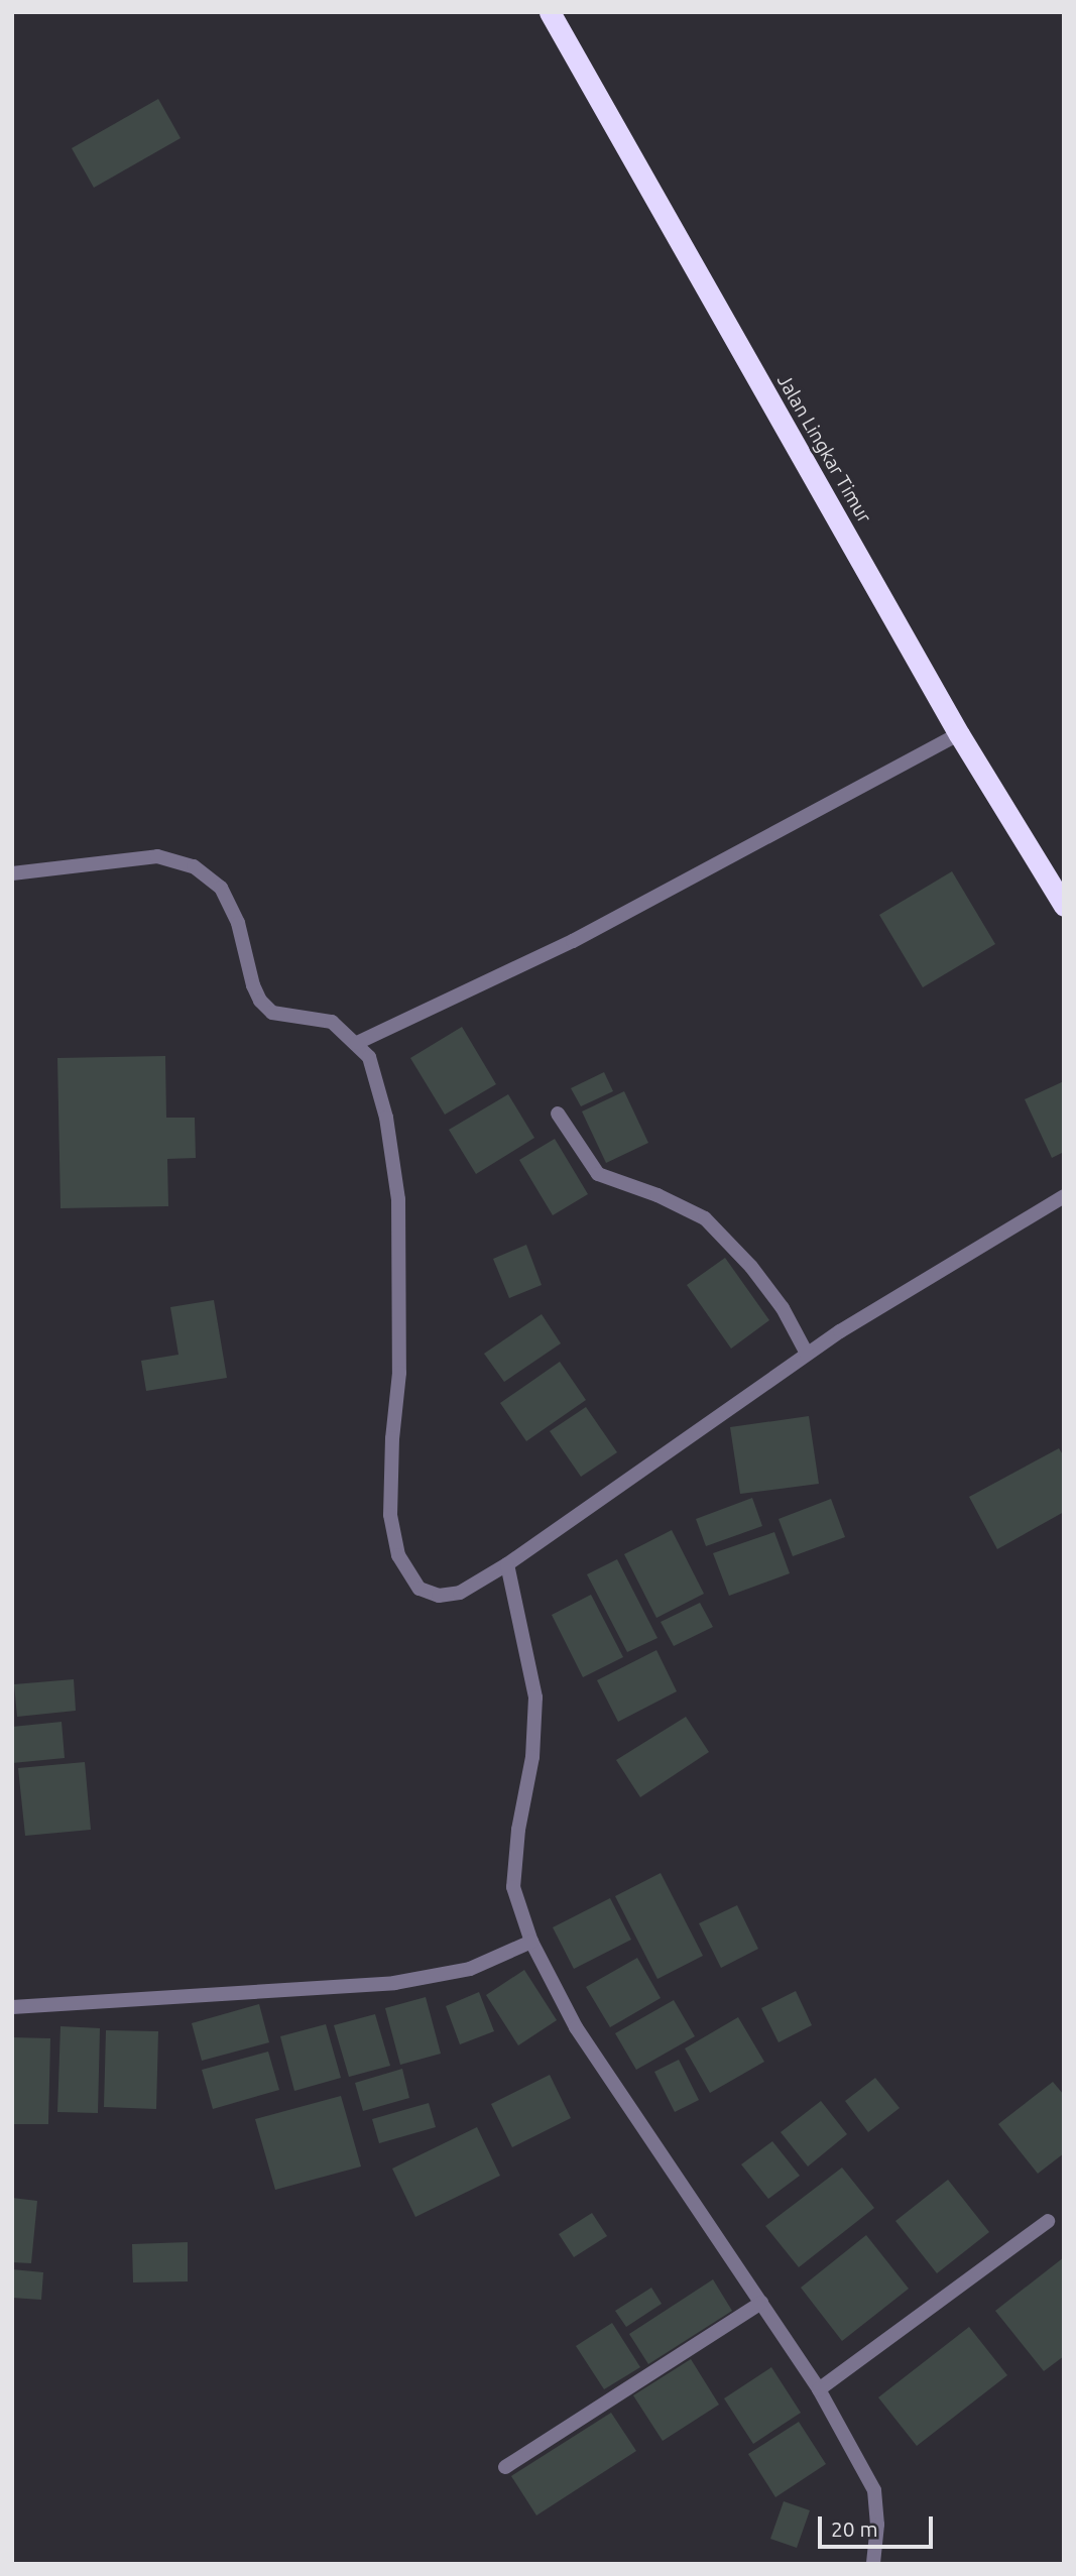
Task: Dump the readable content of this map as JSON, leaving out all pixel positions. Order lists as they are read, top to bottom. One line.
{"streets":{"highway":["Jalan Lingkar Timur"]},"scale_bar":"20 m"}
